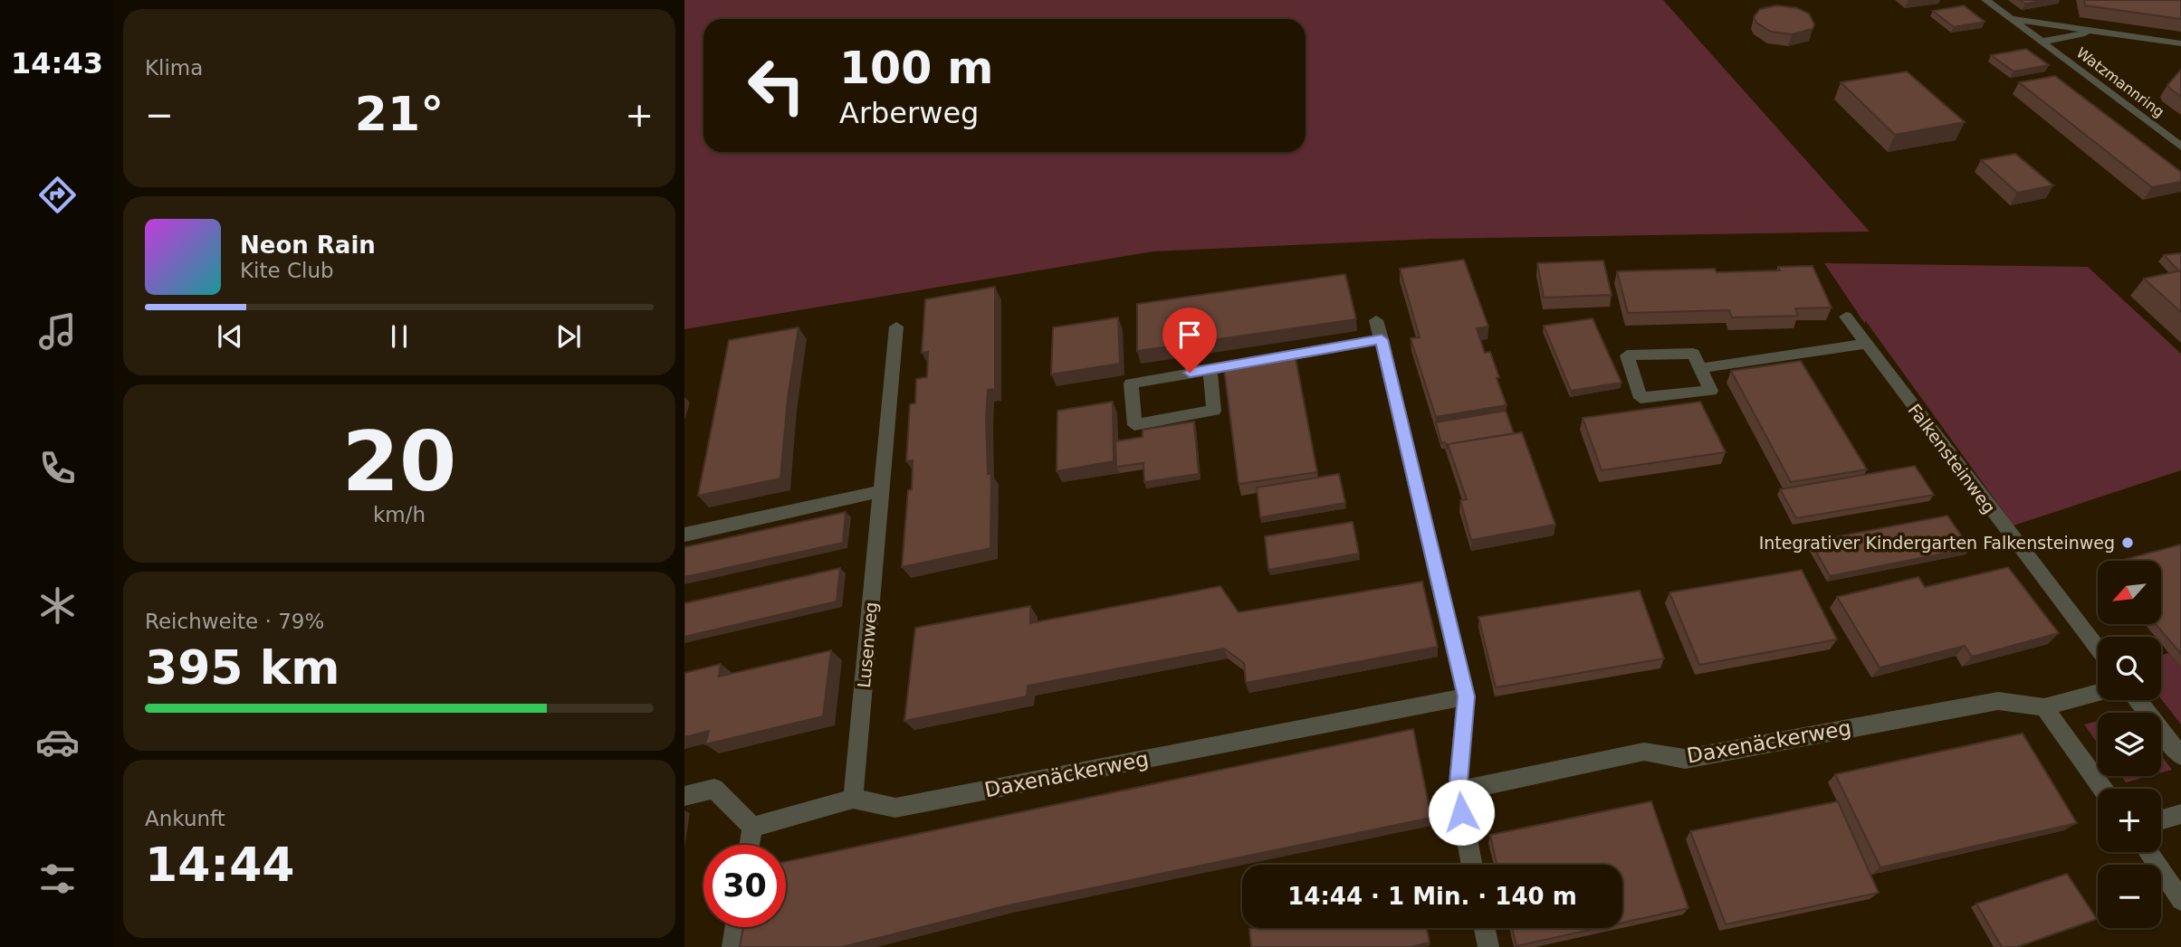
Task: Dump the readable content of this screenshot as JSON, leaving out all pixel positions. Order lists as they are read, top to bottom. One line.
{"streets":{"street":["Watzmannring","Falkensteinweg","Lusenweg","Daxenäckerweg"]},"crossings":[["Lusenweg","Daxenäckerweg"]],"places":["Integrativer Kindergarten Falkensteinweg"],"north":"bottom left","page":{"tabs":"14:43","tile":["Klima",["20","km/h"],["Reichweite · 79%","395 km"],["Ankunft","14:44"]],"turn":["100 m","Arberweg"],"heat":["−","21°","+"],"song":["Neon Rain","Kite Club"],"map_buttons":["+","−"],"limit":"30","trip":"14:44 · 1 Min. · 140 m"}}
